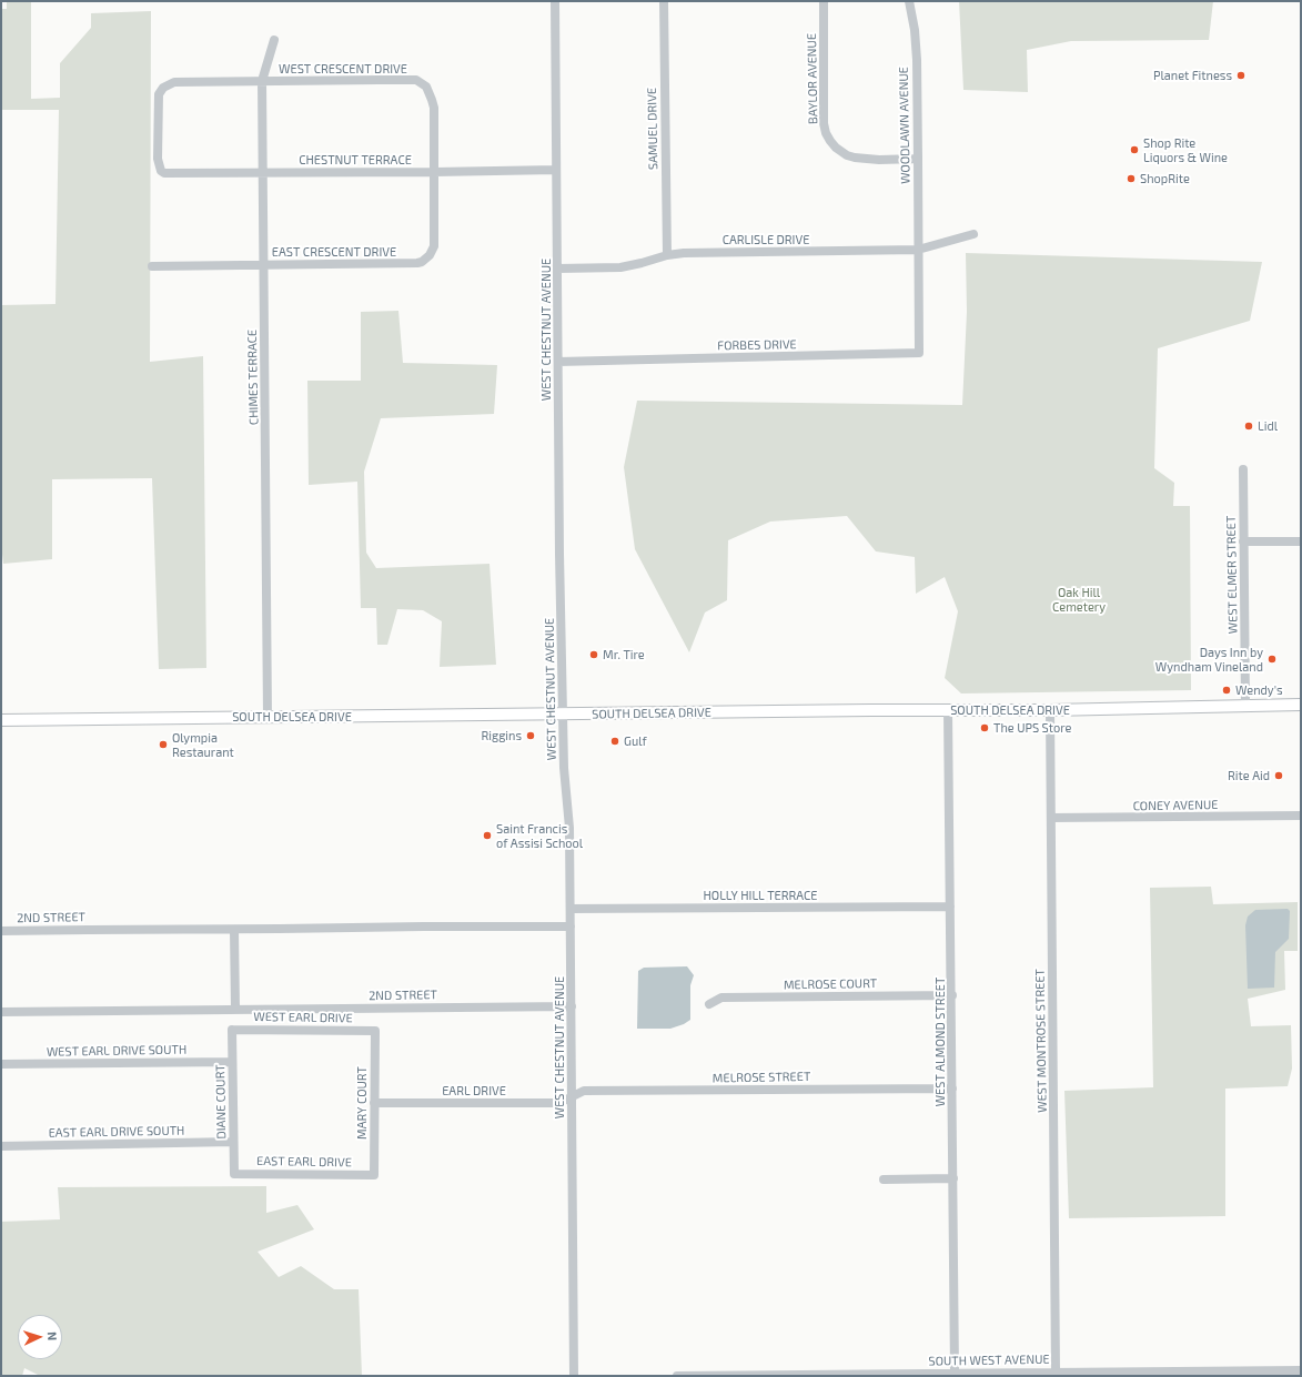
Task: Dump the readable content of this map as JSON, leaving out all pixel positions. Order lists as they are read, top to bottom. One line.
{"streets":{"main road":["SOUTH DELSEA DRIVE"],"street":["WEST CRESCENT DRIVE","BAYLOR AVENUE","WOODLAWN AVENUE","SAMUEL DRIVE","CHESTNUT TERRACE","CARLISLE DRIVE","EAST CRESCENT DRIVE","WEST CHESTNUT AVENUE","FORBES DRIVE","CHIMES TERRACE","WEST ELMER STREET","CONEY AVENUE","HOLLY HILL TERRACE","2ND STREET","MELROSE COURT","WEST EARL DRIVE","WEST MONTROSE STREET","WEST ALMOND STREET","WEST EARL DRIVE SOUTH","MELROSE STREET","EARL DRIVE","DIANE COURT","MARY COURT","EAST EARL DRIVE SOUTH","EAST EARL DRIVE","SOUTH WEST AVENUE"]},"crossings":[["WEST CRESCENT DRIVE","CHESTNUT TERRACE"],["WEST CRESCENT DRIVE","EAST CRESCENT DRIVE"],["WEST CRESCENT DRIVE","CHIMES TERRACE"],["BAYLOR AVENUE","WOODLAWN AVENUE"],["WOODLAWN AVENUE","CARLISLE DRIVE"],["WOODLAWN AVENUE","FORBES DRIVE"],["SAMUEL DRIVE","CARLISLE DRIVE"],["CHESTNUT TERRACE","EAST CRESCENT DRIVE"],["CHESTNUT TERRACE","WEST CHESTNUT AVENUE"],["CHESTNUT TERRACE","CHIMES TERRACE"],["CARLISLE DRIVE","WEST CHESTNUT AVENUE"],["EAST CRESCENT DRIVE","CHIMES TERRACE"],["WEST CHESTNUT AVENUE","FORBES DRIVE"],["WEST CHESTNUT AVENUE","SOUTH DELSEA DRIVE"],["WEST CHESTNUT AVENUE","HOLLY HILL TERRACE"],["WEST CHESTNUT AVENUE","2ND STREET"],["WEST CHESTNUT AVENUE","MELROSE STREET"],["WEST CHESTNUT AVENUE","EARL DRIVE"],["CHIMES TERRACE","SOUTH DELSEA DRIVE"],["WEST ELMER STREET","SOUTH DELSEA DRIVE"],["SOUTH DELSEA DRIVE","WEST MONTROSE STREET"],["SOUTH DELSEA DRIVE","WEST ALMOND STREET"],["CONEY AVENUE","WEST MONTROSE STREET"],["HOLLY HILL TERRACE","WEST ALMOND STREET"],["MELROSE COURT","WEST ALMOND STREET"],["WEST EARL DRIVE","DIANE COURT"],["WEST EARL DRIVE","MARY COURT"],["WEST MONTROSE STREET","SOUTH WEST AVENUE"],["WEST ALMOND STREET","MELROSE STREET"],["WEST ALMOND STREET","SOUTH WEST AVENUE"],["WEST EARL DRIVE SOUTH","DIANE COURT"],["MELROSE STREET","EARL DRIVE"],["EARL DRIVE","MARY COURT"],["DIANE COURT","EAST EARL DRIVE SOUTH"],["DIANE COURT","EAST EARL DRIVE"],["MARY COURT","EAST EARL DRIVE"]],"parks":["Oak Hill Cemetery"],"places":["Planet Fitness","Shop Rite Liquors & Wine","ShopRite","Lidl","Mr. Tire","Days Inn by Wyndham Vineland","Wendy's","The UPS Store","Riggins","Gulf","Olympia Restaurant","Rite Aid","Saint Francis of Assisi School"],"north":"right"}
